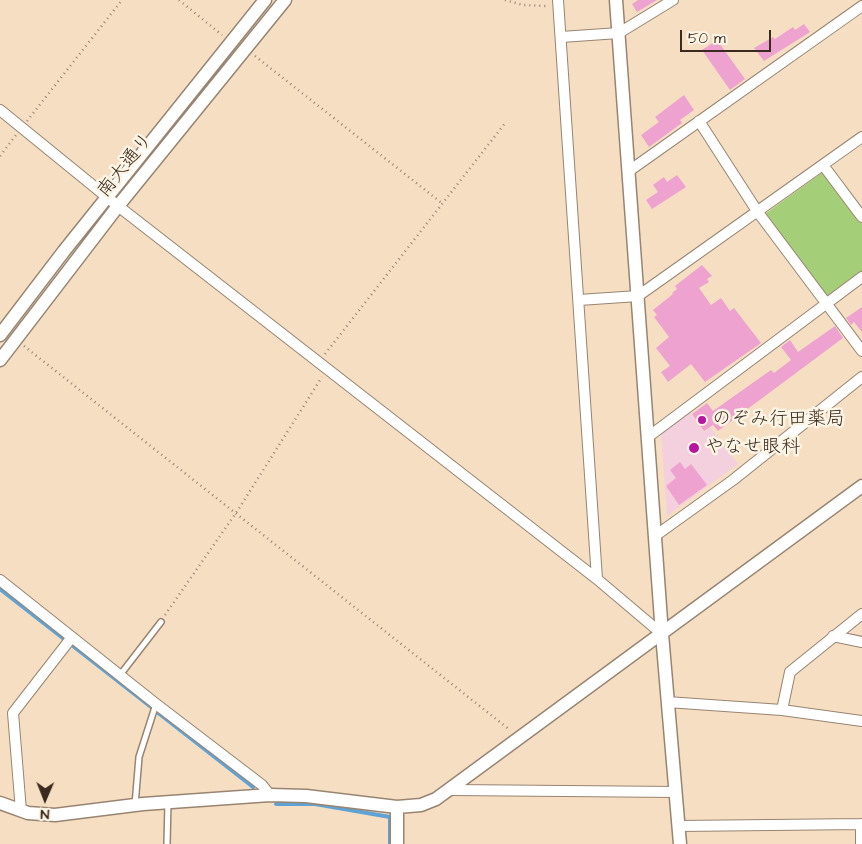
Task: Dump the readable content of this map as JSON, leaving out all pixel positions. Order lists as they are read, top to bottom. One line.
{"streets":{"street":["南大通り"]},"places":["のぞみ行田薬局","やなせ眼科"],"scale_bar":"50 m","north":"bottom"}
